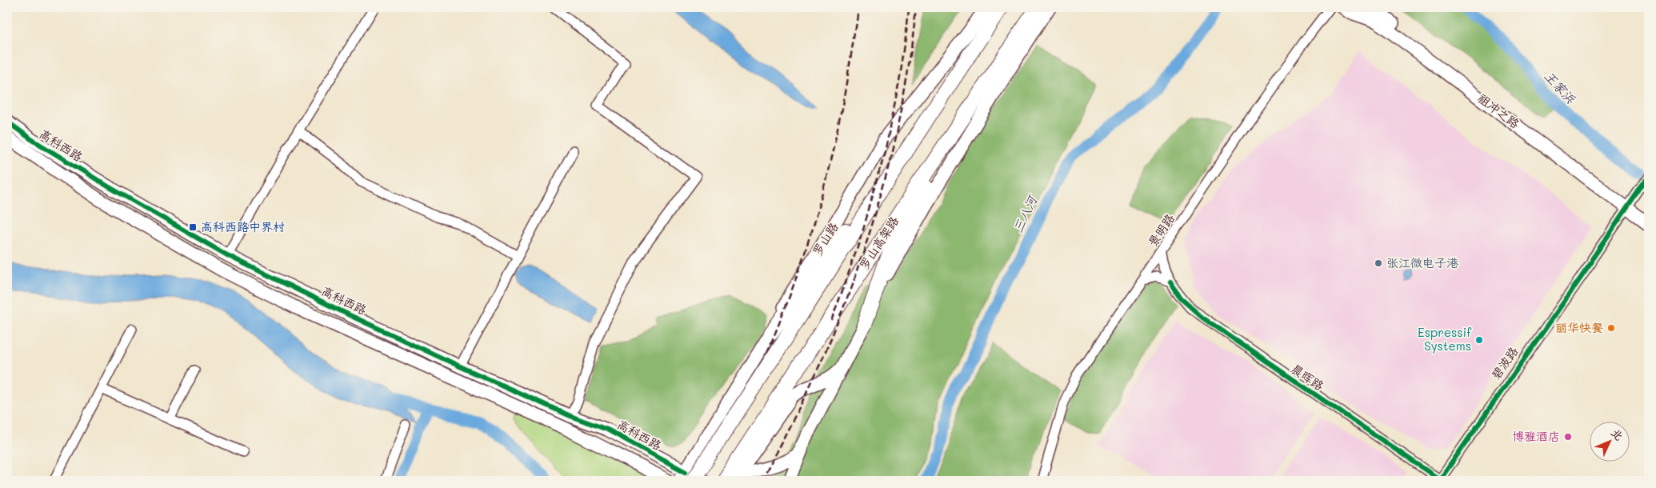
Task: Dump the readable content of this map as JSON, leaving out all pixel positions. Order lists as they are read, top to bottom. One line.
{"streets":{"highway":["罗山高架路"],"main road":["祖冲之路","高科西路","罗山路"],"street":["景明路","碧波路","晨晖路"]},"crossings":[["祖冲之路","碧波路"],["高科西路","罗山路"],["景明路","晨晖路"],["碧波路","晨晖路"]],"water":["王家浜","三八河"],"places":{"transit":["高科西路中界村"],"other":["张江微电子港","丽华快餐","Espressif Systems","博雅酒店"]},"north":"top right"}
